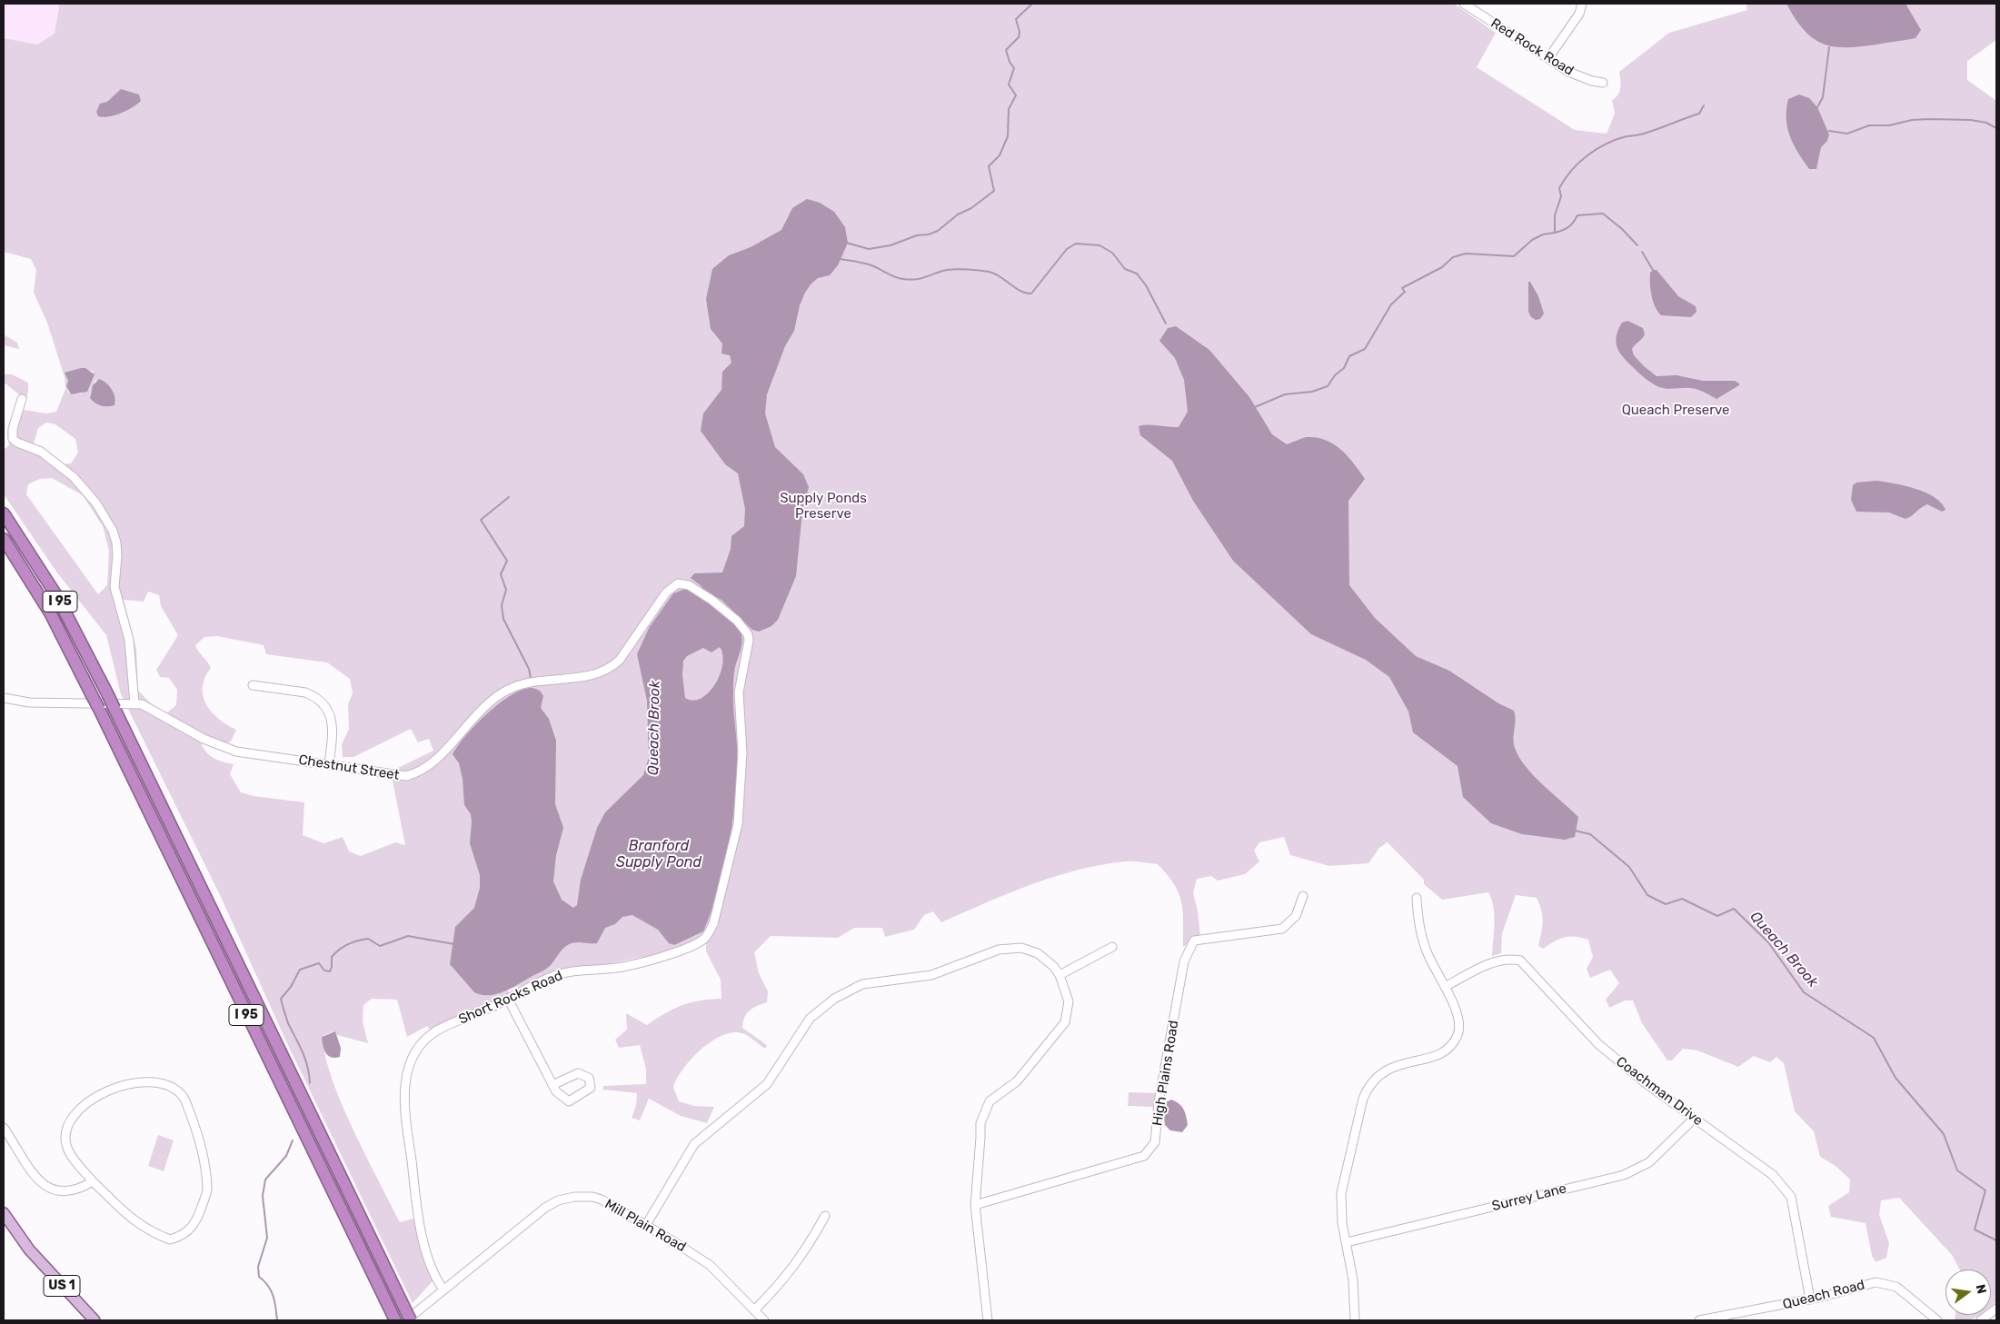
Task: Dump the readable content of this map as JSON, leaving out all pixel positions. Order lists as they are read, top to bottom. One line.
{"streets":{"highway":["I 95"],"main road":["US 1"],"street":["Red Rock Road","Chestnut Street","Short Rocks Road","High Plains Road","Coachman Drive","Surrey Lane","Mill Plain Road","Queach Road"]},"crossings":[["I 95","Mill Plain Road"],["Chestnut Street","Short Rocks Road"],["Short Rocks Road","Mill Plain Road"],["Coachman Drive","Surrey Lane"],["Coachman Drive","Queach Road"]],"water":["Queach Brook","Branford Supply Pond"],"parks":["Queach Preserve","Supply Ponds Preserve"],"north":"right"}
